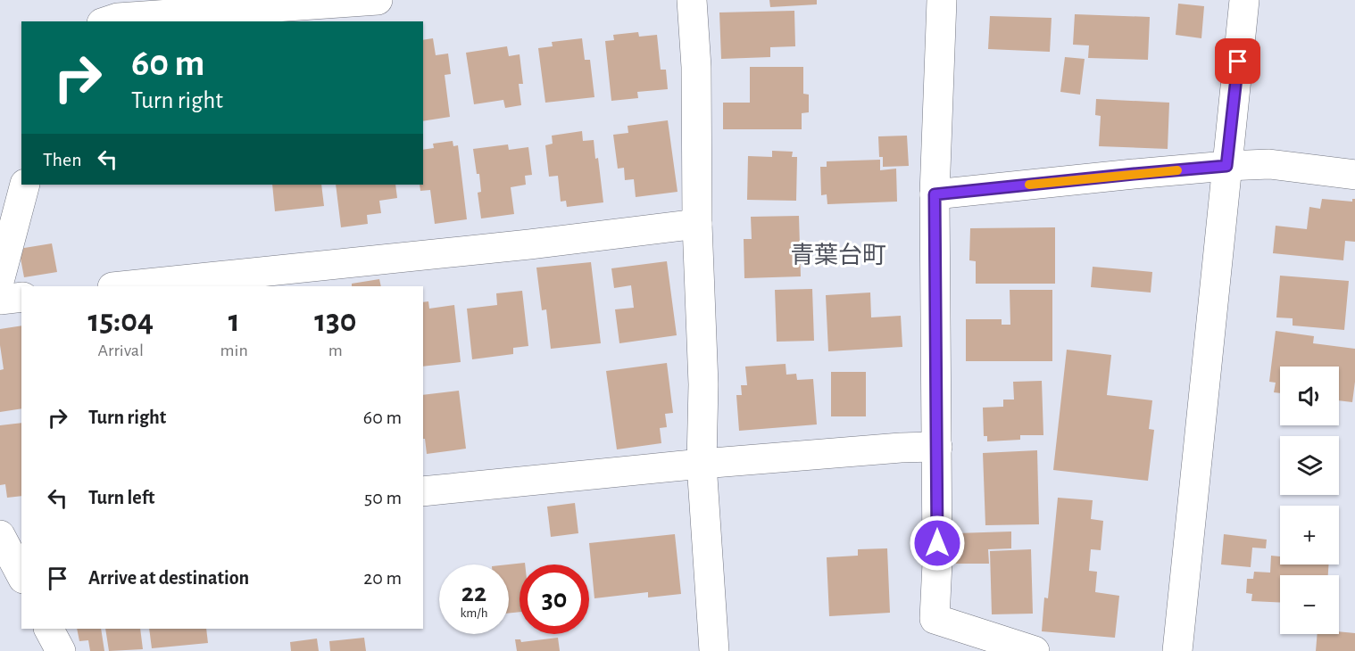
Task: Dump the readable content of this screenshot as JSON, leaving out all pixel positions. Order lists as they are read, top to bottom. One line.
{"districts":["青葉台町"],"page":{"turn":["60 m","Turn right"],"then":"Then","eta":["15:04","Arrival","1","min","130","m"],"map_buttons":["+","−"],"list":[{"name":"Turn right","value":"60 m"},{"name":"Turn left","value":"50 m"},{"name":"Arrive at destination","value":"20 m"}],"speed":"22 km/h","limit":"30"}}
